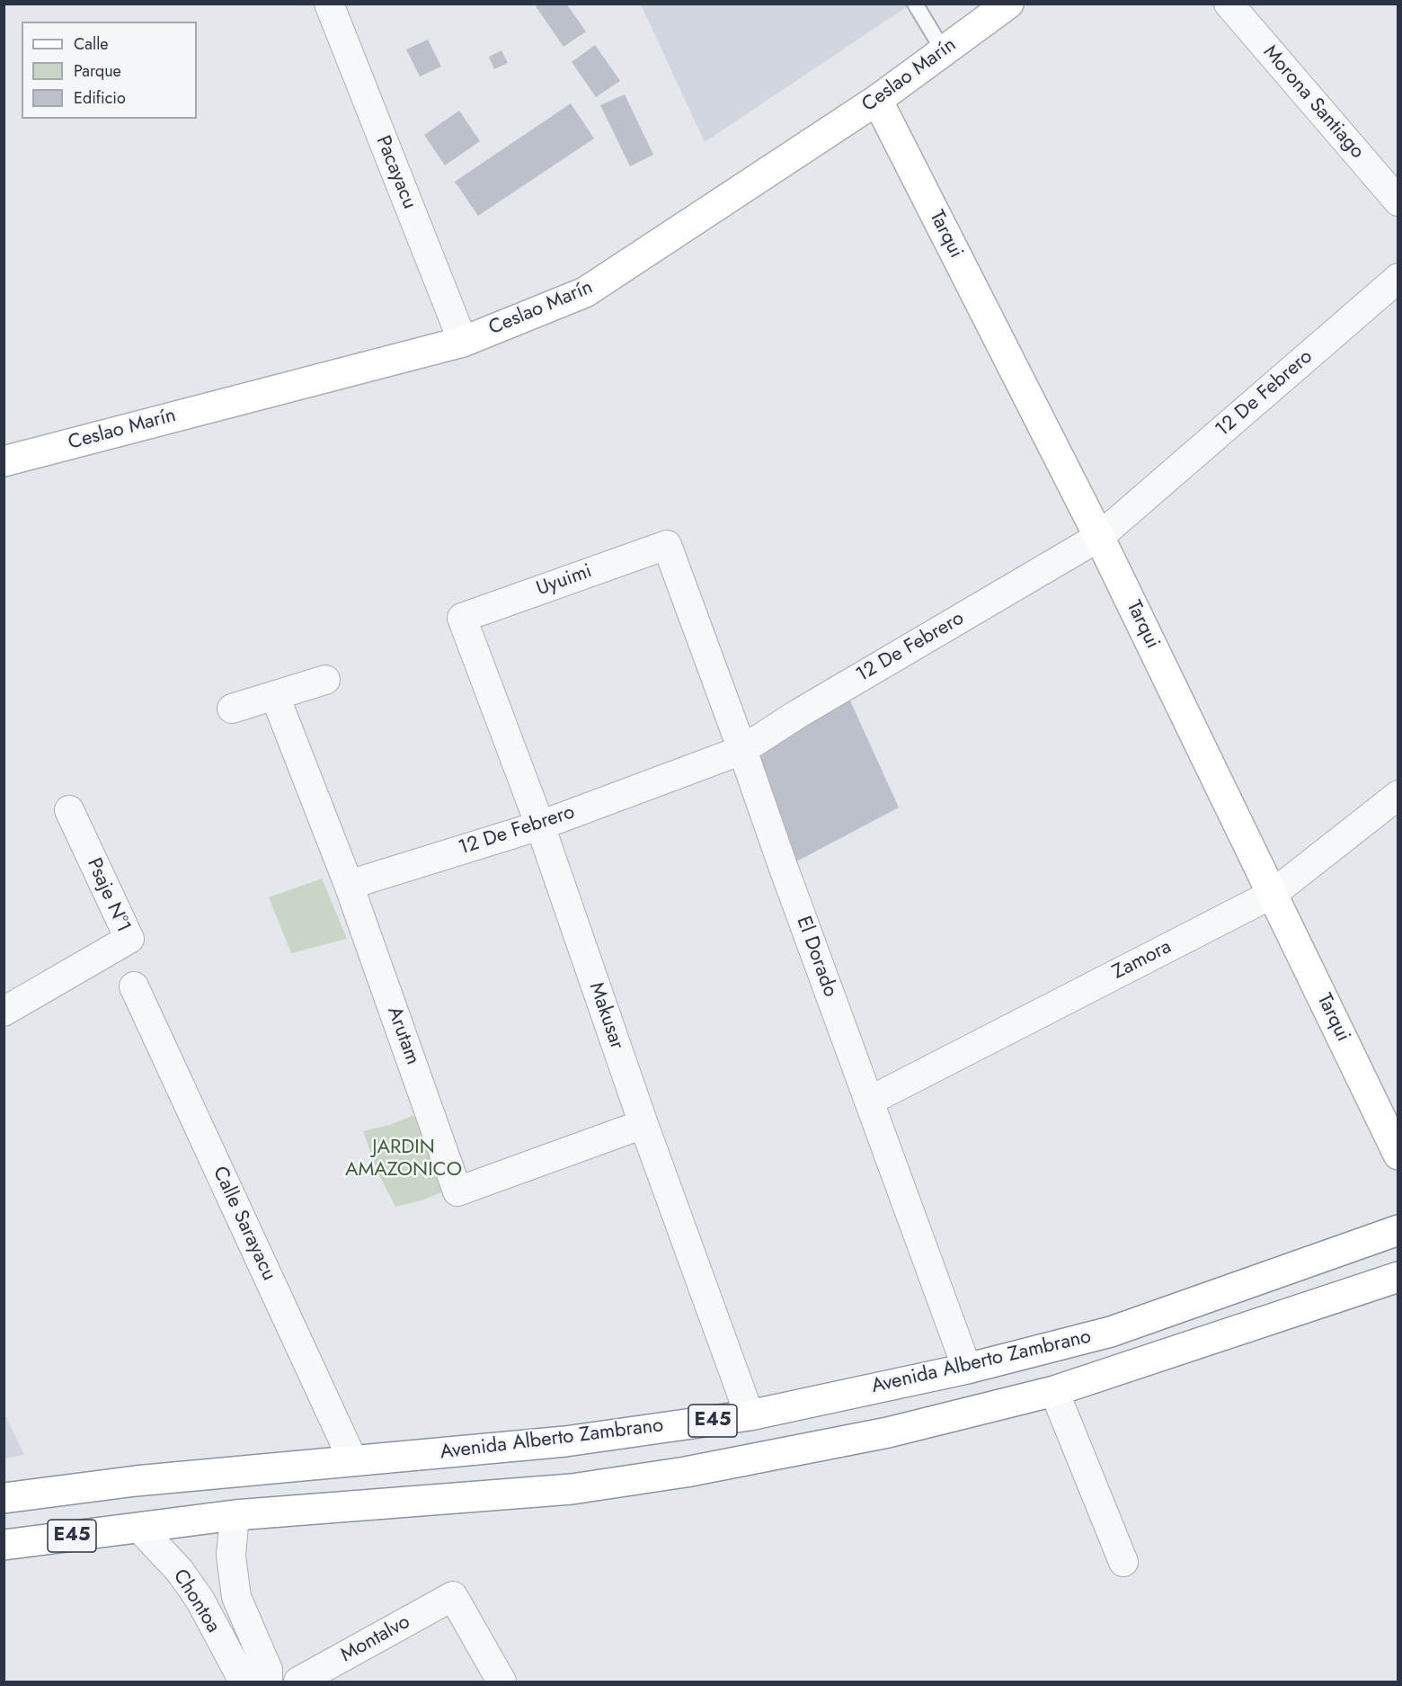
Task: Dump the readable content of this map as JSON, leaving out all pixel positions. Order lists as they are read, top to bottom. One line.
{"streets":{"main road":["Ceslao Marín","Tarqui","Avenida Alberto Zambrano","E45"],"street":["Morona Santiago","Pacayacu","12 De Febrero","Uyuimi","Psaje N°1","El Dorado","Zamora","Makusar","Arutam","Calle Sarayacu","Chontoa","Montalvo"]},"crossings":[["Ceslao Marín","Pacayacu"],["Ceslao Marín","Tarqui"],["Tarqui","12 De Febrero"],["Tarqui","Zamora"],["12 De Febrero","El Dorado"],["12 De Febrero","Makusar"],["12 De Febrero","Arutam"],["Uyuimi","El Dorado"],["Uyuimi","Makusar"],["El Dorado","Zamora"],["El Dorado","Avenida Alberto Zambrano"],["Makusar","Arutam"],["Makusar","Avenida Alberto Zambrano"],["Calle Sarayacu","Avenida Alberto Zambrano"],["Avenida Alberto Zambrano","Chontoa"]],"parks":["JARDIN AMAZONICO"],"legend":["Calle","Parque","Edificio"]}
